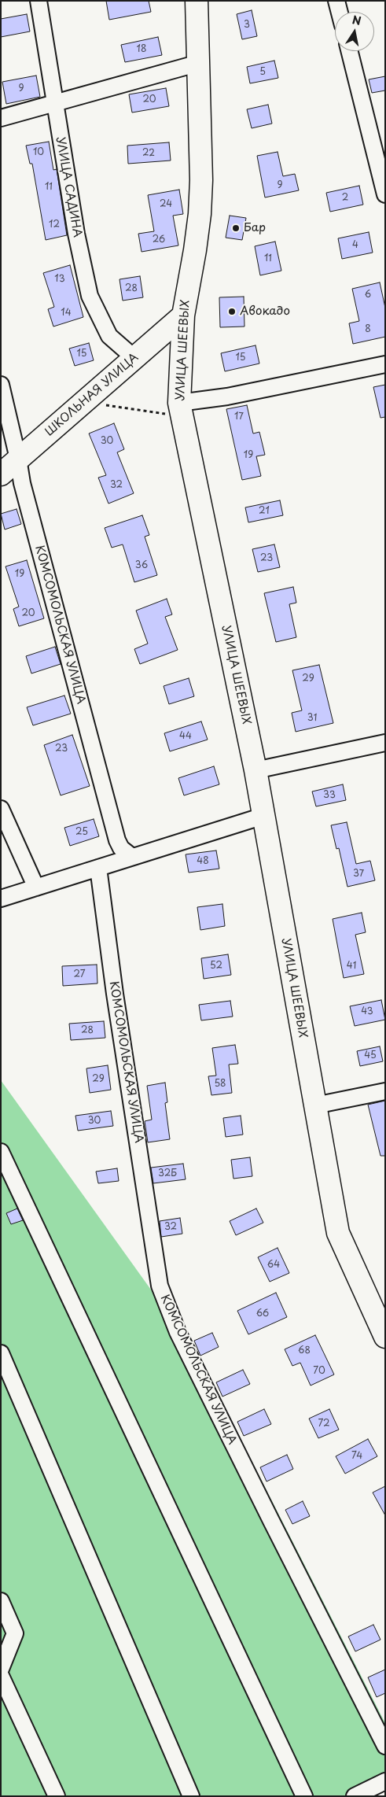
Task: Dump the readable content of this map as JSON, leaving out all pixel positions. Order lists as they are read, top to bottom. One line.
{"streets":{"main road":["УЛИЦА ШЕЕВЫХ","ШКОЛЬНАЯ УЛИЦА"],"street":["УЛИЦА САДИНА","КОМСОМОЛЬСКАЯ УЛИЦА"]},"crossings":[["УЛИЦА САДИНА","ШКОЛЬНАЯ УЛИЦА"],["УЛИЦА ШЕЕВЫХ","ШКОЛЬНАЯ УЛИЦА"],["ШКОЛЬНАЯ УЛИЦА","КОМСОМОЛЬСКАЯ УЛИЦА"]],"places":["Бар","Авокадо"],"house_numbers":["3","18","5","9","20","10","22","9","11","2","24","12","26","4","11","13","28","6","14","8","15","15","17","30","19","32","21","23","36","19","20","29","31","44","23","33","25","48","37","52","41","27","43","28","45","29","58","30","32Б","32","64","66","68","70","72","74"],"north":"top"}
